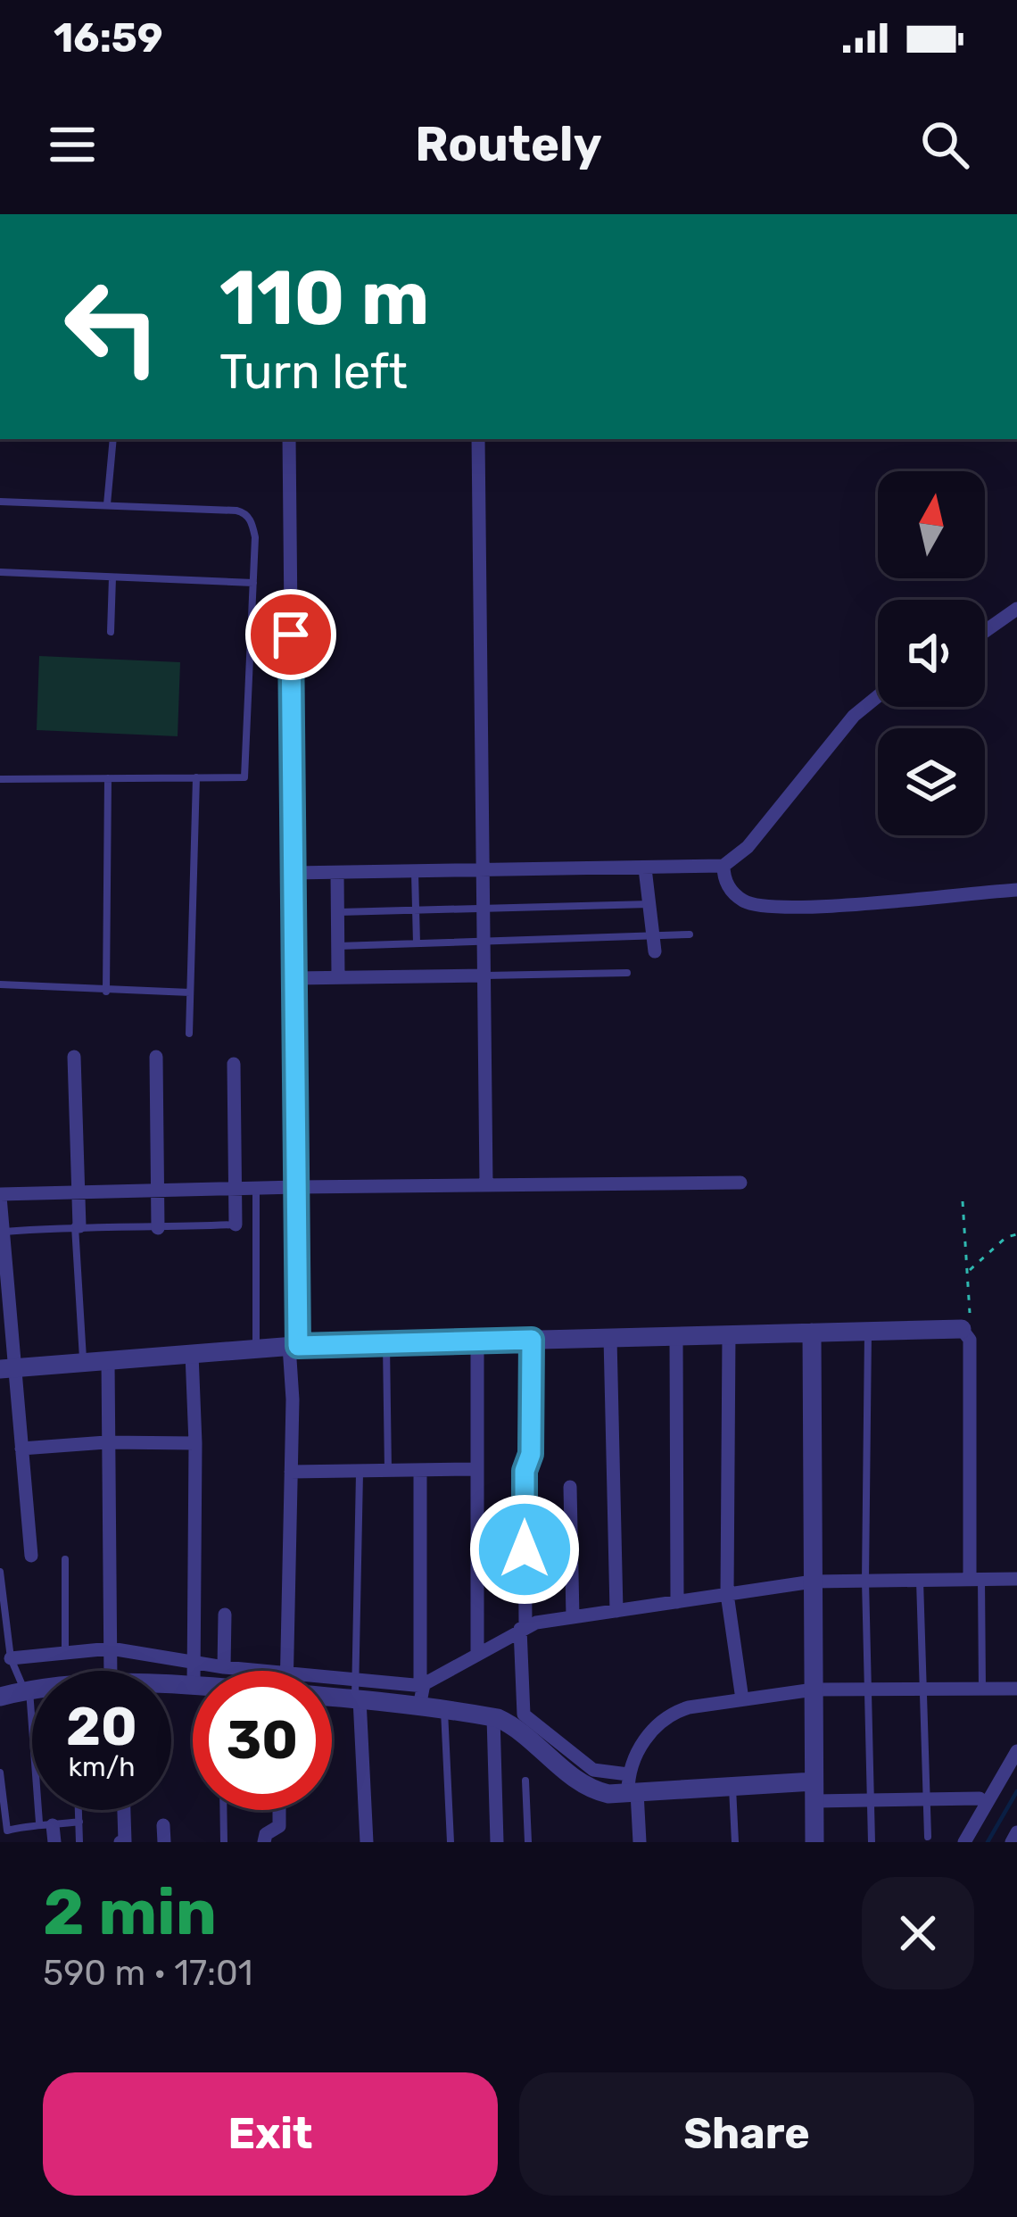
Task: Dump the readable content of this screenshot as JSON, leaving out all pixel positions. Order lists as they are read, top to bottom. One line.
{"north":"top","page":{"status":"16:59","header":"Routely","turn":["110 m","Turn left"],"speed":"20 km/h","limit":"30","heading":["2 min","590 m · 17:01"],"buttons":["Exit","Share"]}}
